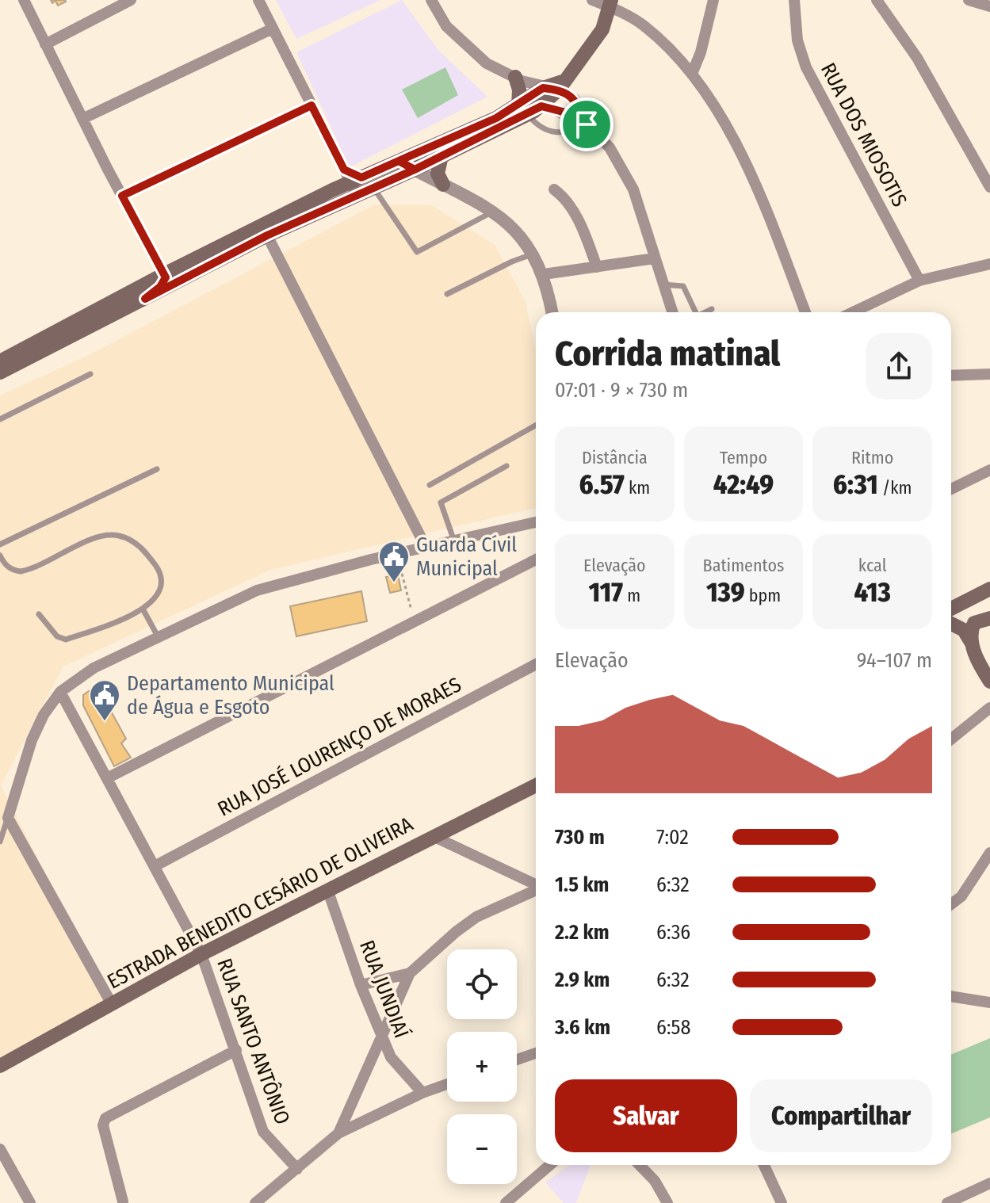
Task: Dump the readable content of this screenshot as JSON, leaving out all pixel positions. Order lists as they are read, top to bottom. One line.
{"streets":{"main road":["ESTRADA BENEDITO CESÁRIO DE OLIVEIRA"],"street":["RUA DOS MIOSOTIS","RUA JOSÉ LOURENÇO DE MORAES","RUA JUNDIAÍ","RUA SANTO ANTÔNIO"]},"crossings":[["RUA JOSÉ LOURENÇO DE MORAES","RUA SANTO ANTÔNIO"],["ESTRADA BENEDITO CESÁRIO DE OLIVEIRA","RUA JUNDIAÍ"],["ESTRADA BENEDITO CESÁRIO DE OLIVEIRA","RUA SANTO ANTÔNIO"]],"places":{"public building":["Guarda Cívil Municipal","Departamento Municipal de Água e Esgoto"]},"page":{"heading":["Corrida matinal","07:01 · 9 × 730 m"],"stats":[["Distância","6.57 km"],["Tempo","42:49"],["Ritmo","6:31 /km"],["Elevação","117 m"],["Batimentos","139 bpm"],["kcal","413"]],"chart":["Elevação","94–107 m"],"list":[{"name":"730 m","note":"7:02"},{"name":"1.5 km","note":"6:32"},{"name":"2.2 km","note":"6:36"},{"name":"2.9 km","note":"6:32"},{"name":"3.6 km","note":"6:58"}],"map_buttons":["+","−"],"buttons":["Salvar","Compartilhar"]}}
